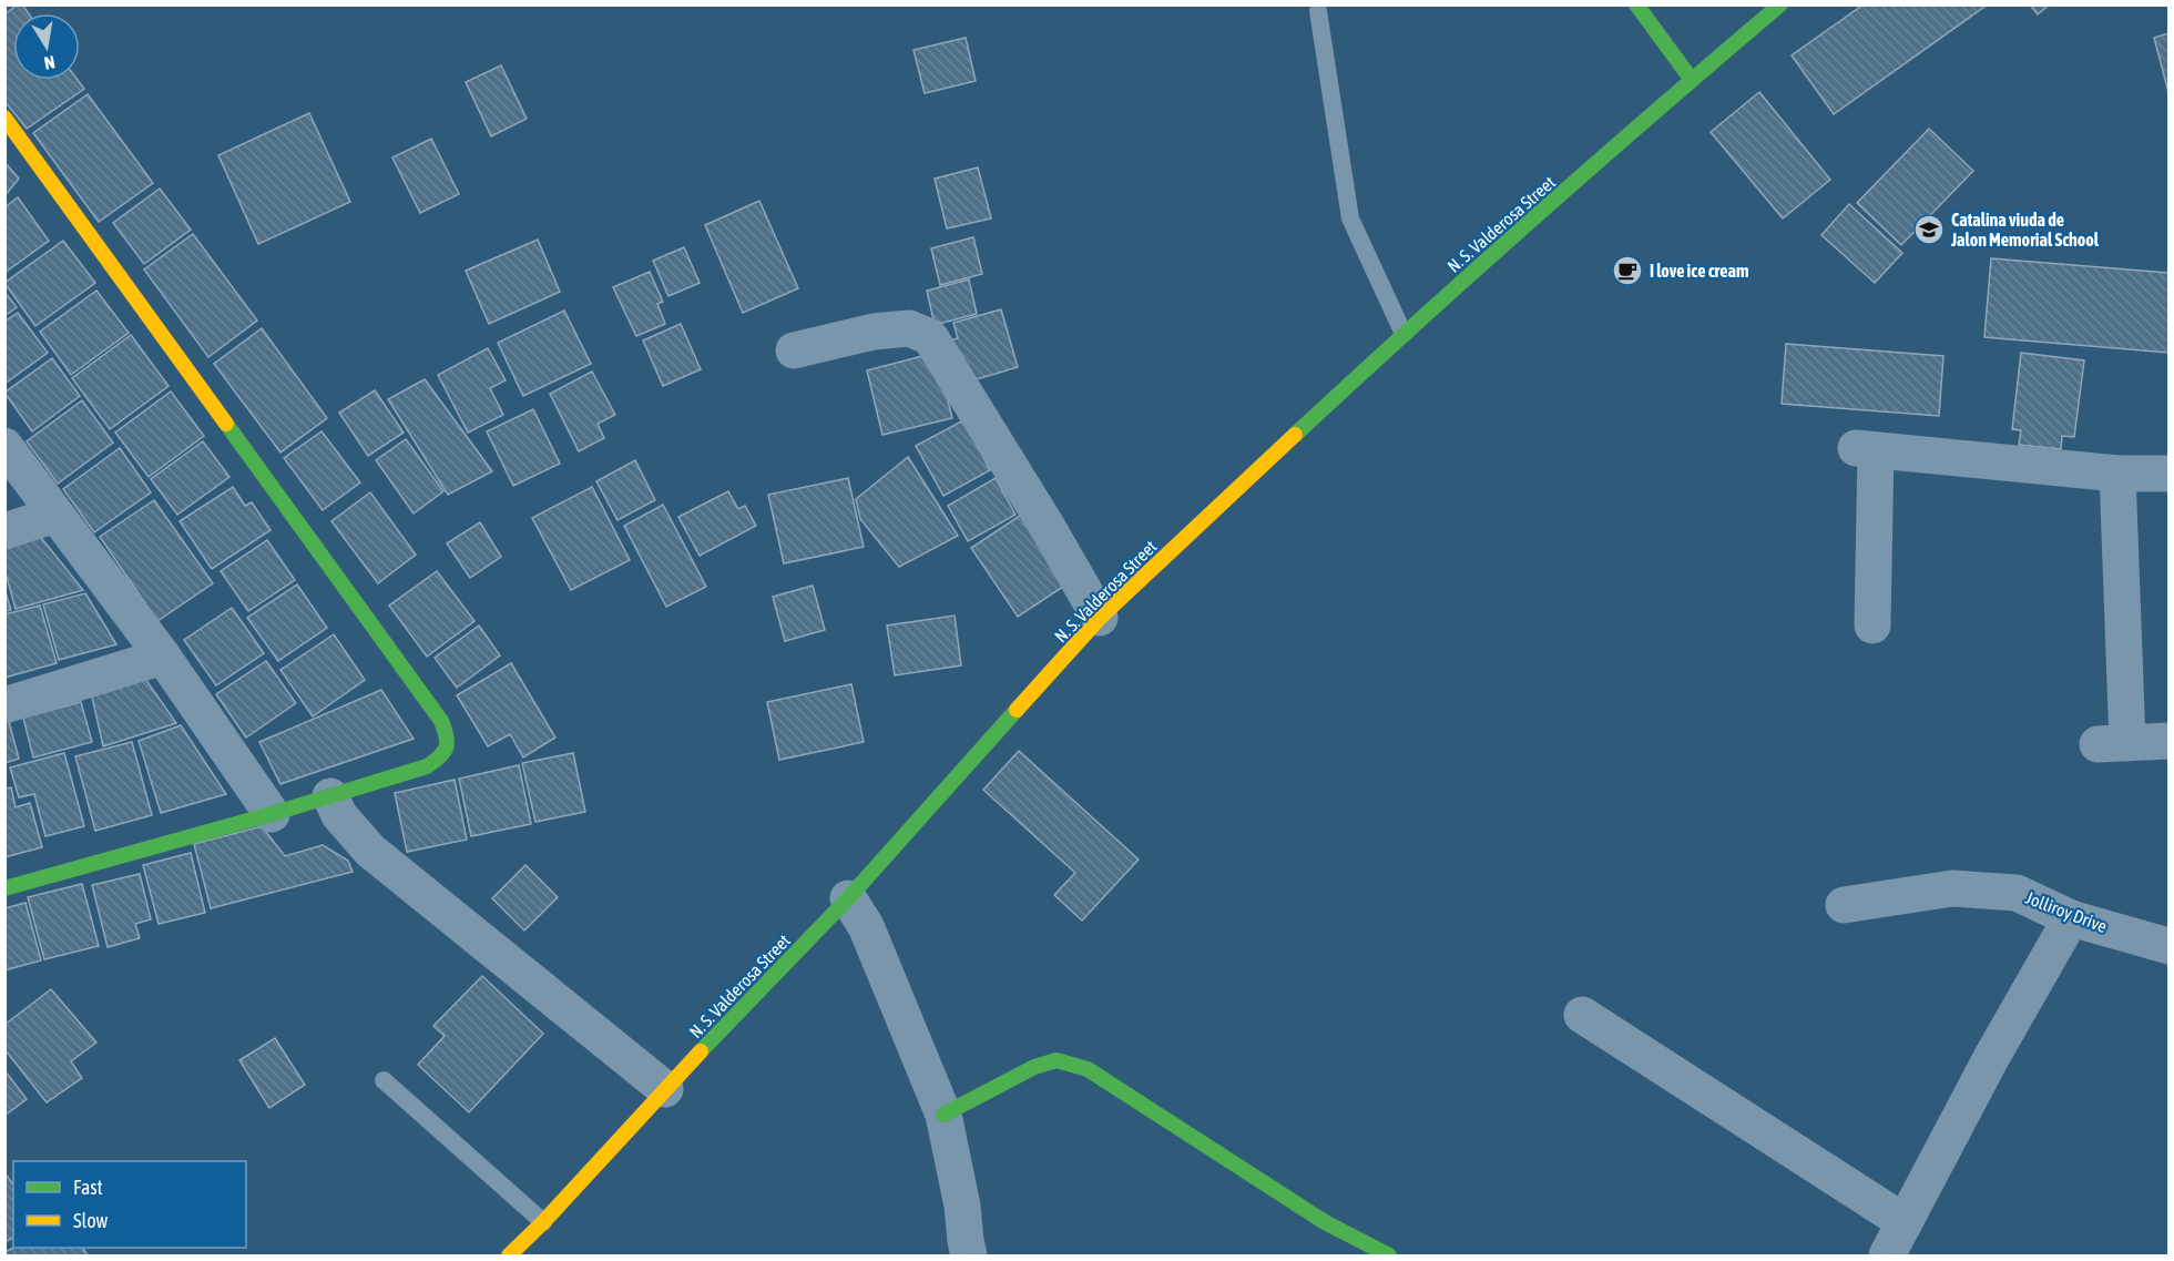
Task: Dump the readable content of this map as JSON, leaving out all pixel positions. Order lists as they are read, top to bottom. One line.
{"streets":{"street":["N. S. Valderosa Street","Jolliroy Drive"]},"places":{"school or university":["Catalina viuda de Jalon Memorial School"],"cafe":["I love ice cream"]},"legend":["Fast","Slow"],"north":"bottom"}
